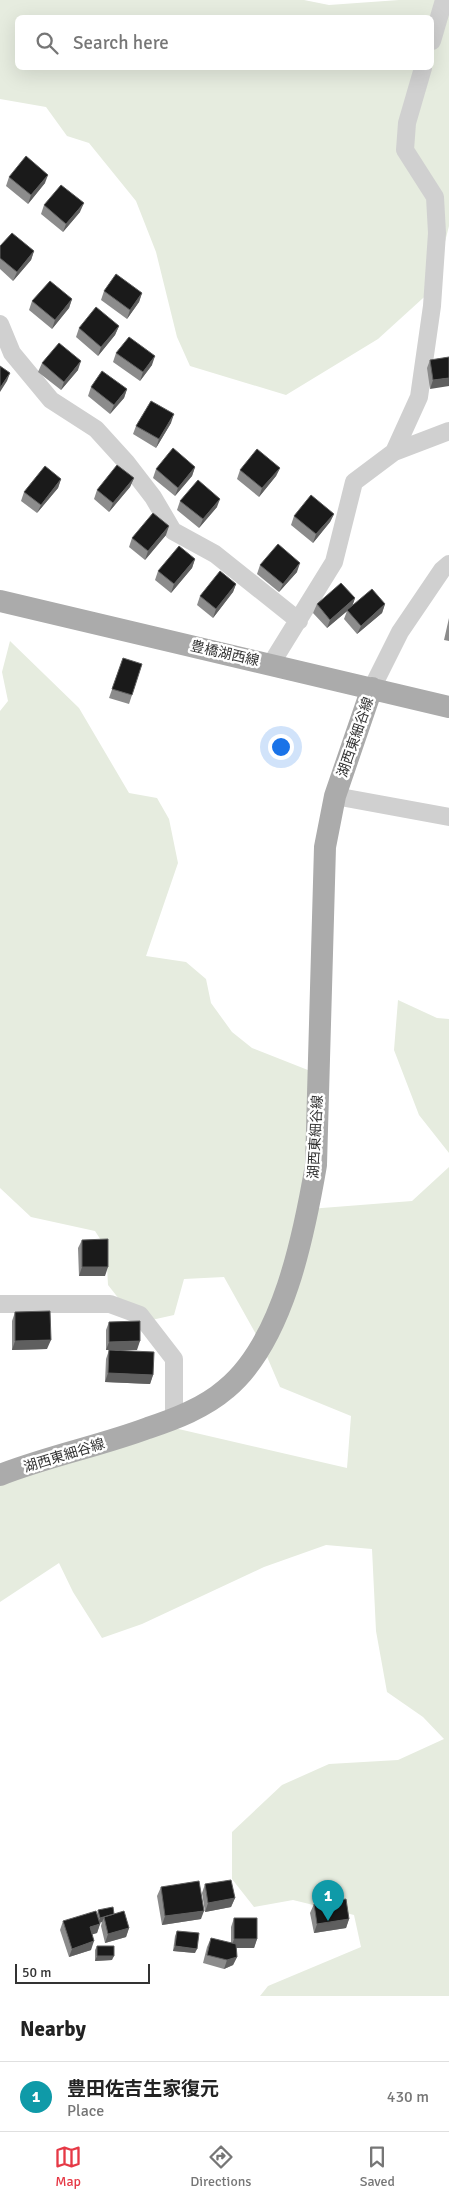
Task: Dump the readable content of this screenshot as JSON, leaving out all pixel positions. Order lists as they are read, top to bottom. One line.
{"streets":{"main road":["豊橋湖西線","湖西東細谷線"]},"crossings":[["豊橋湖西線","湖西東細谷線"]],"scale_bar":"50 m","page":{"search":"Search here","pins":"1","scale":"50 m","heading":"Nearby","list":[{"mark":"1","name":"豊田佐吉生家復元","note":"Place","value":"430 m"}],"nav":["Map","Directions","Saved"]}}
